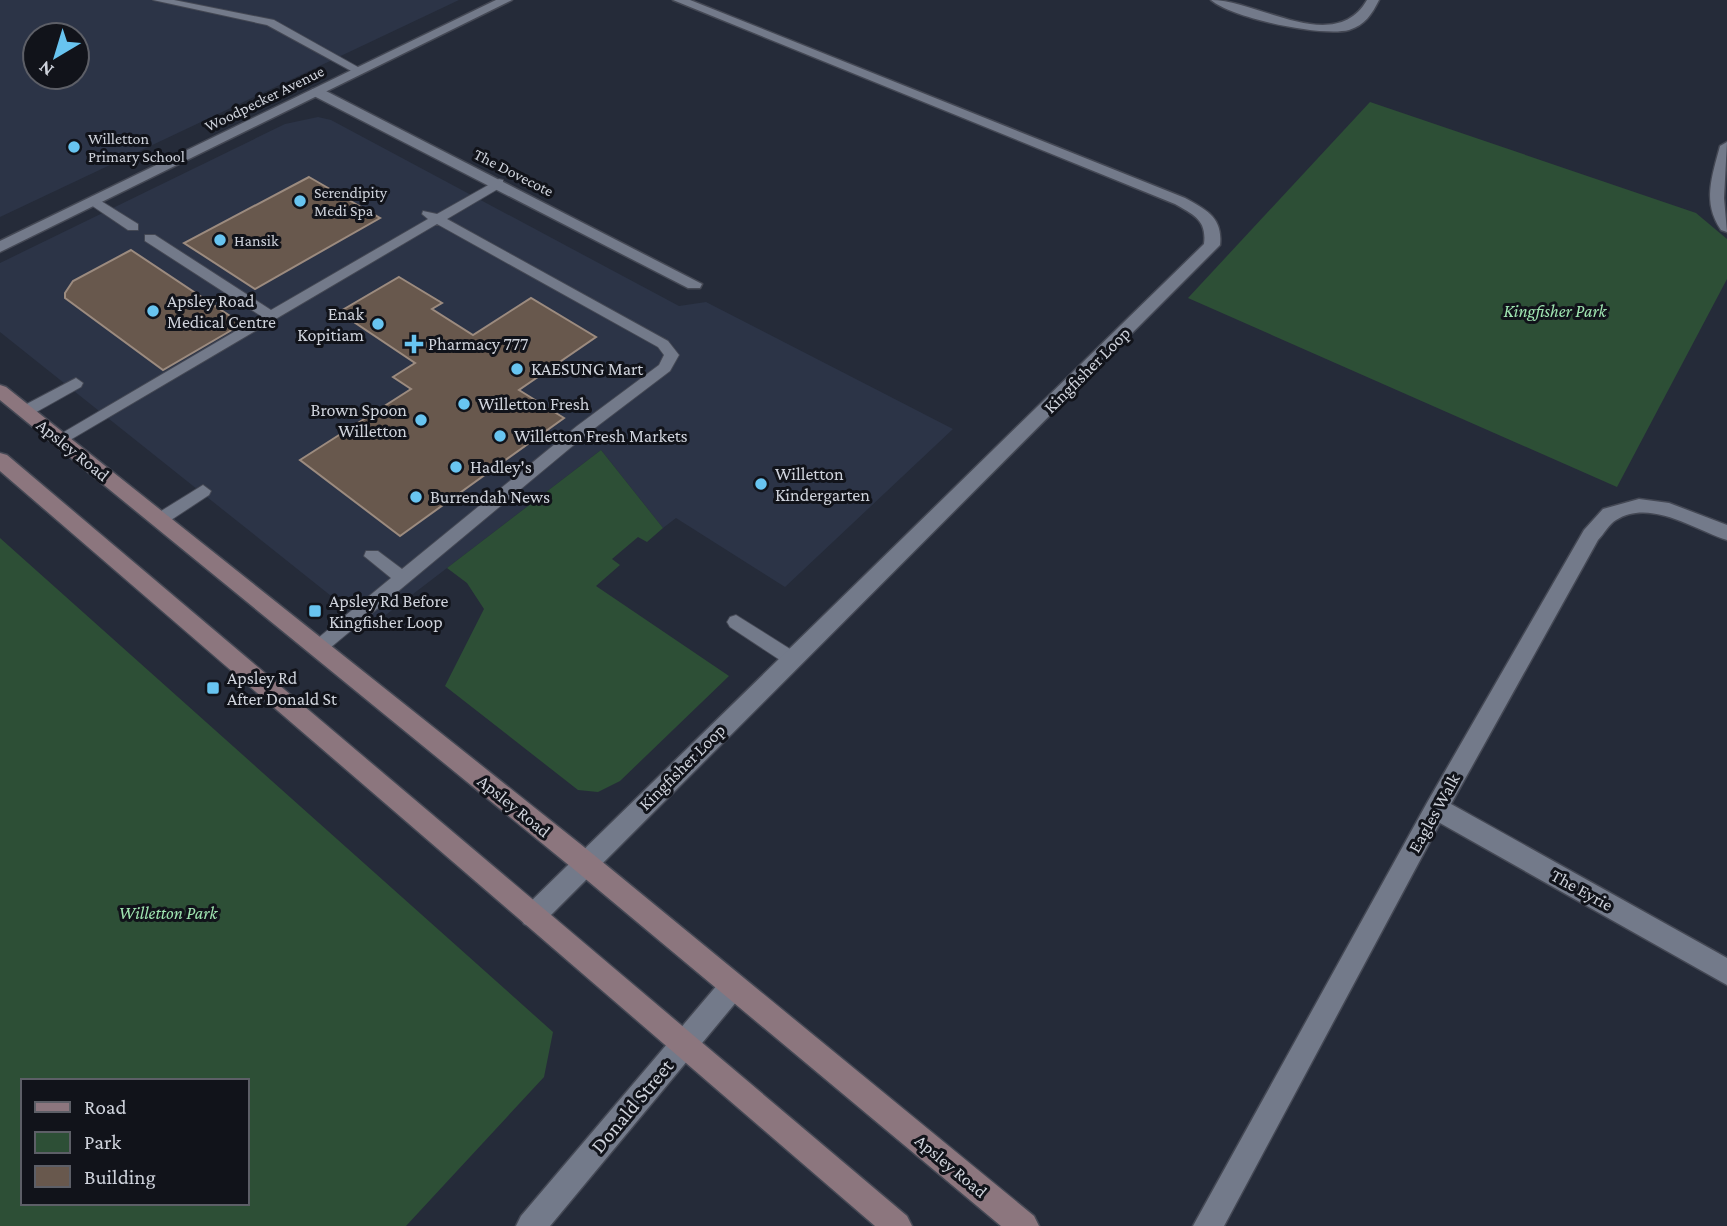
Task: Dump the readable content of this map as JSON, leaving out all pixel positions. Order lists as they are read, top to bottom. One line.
{"streets":{"main road":["Apsley Road"],"street":["Woodpecker Avenue","The Dovecote","Kingfisher Loop","Eagles Walk","The Eyrie","Donald Street"]},"crossings":[["Woodpecker Avenue","The Dovecote"],["Kingfisher Loop","Apsley Road"],["Apsley Road","Donald Street"],["Eagles Walk","The Eyrie"]],"parks":["Kingfisher Park","Willetton Park"],"places":{"other":["Willetton Primary School","Serendipity Medi Spa","Hansik","Apsley Road Medical Centre","Enak Kopitiam","KAESUNG Mart","Willetton Fresh","Brown Spoon Willetton","Willetton Fresh Markets","Hadley's","Willetton Kindergarten","Burrendah News"],"health":["Pharmacy 777"],"transit":["Apsley Rd Before Kingfisher Loop","Apsley Rd After Donald St"]},"legend":["Road","Park","Building"],"north":"bottom left"}
